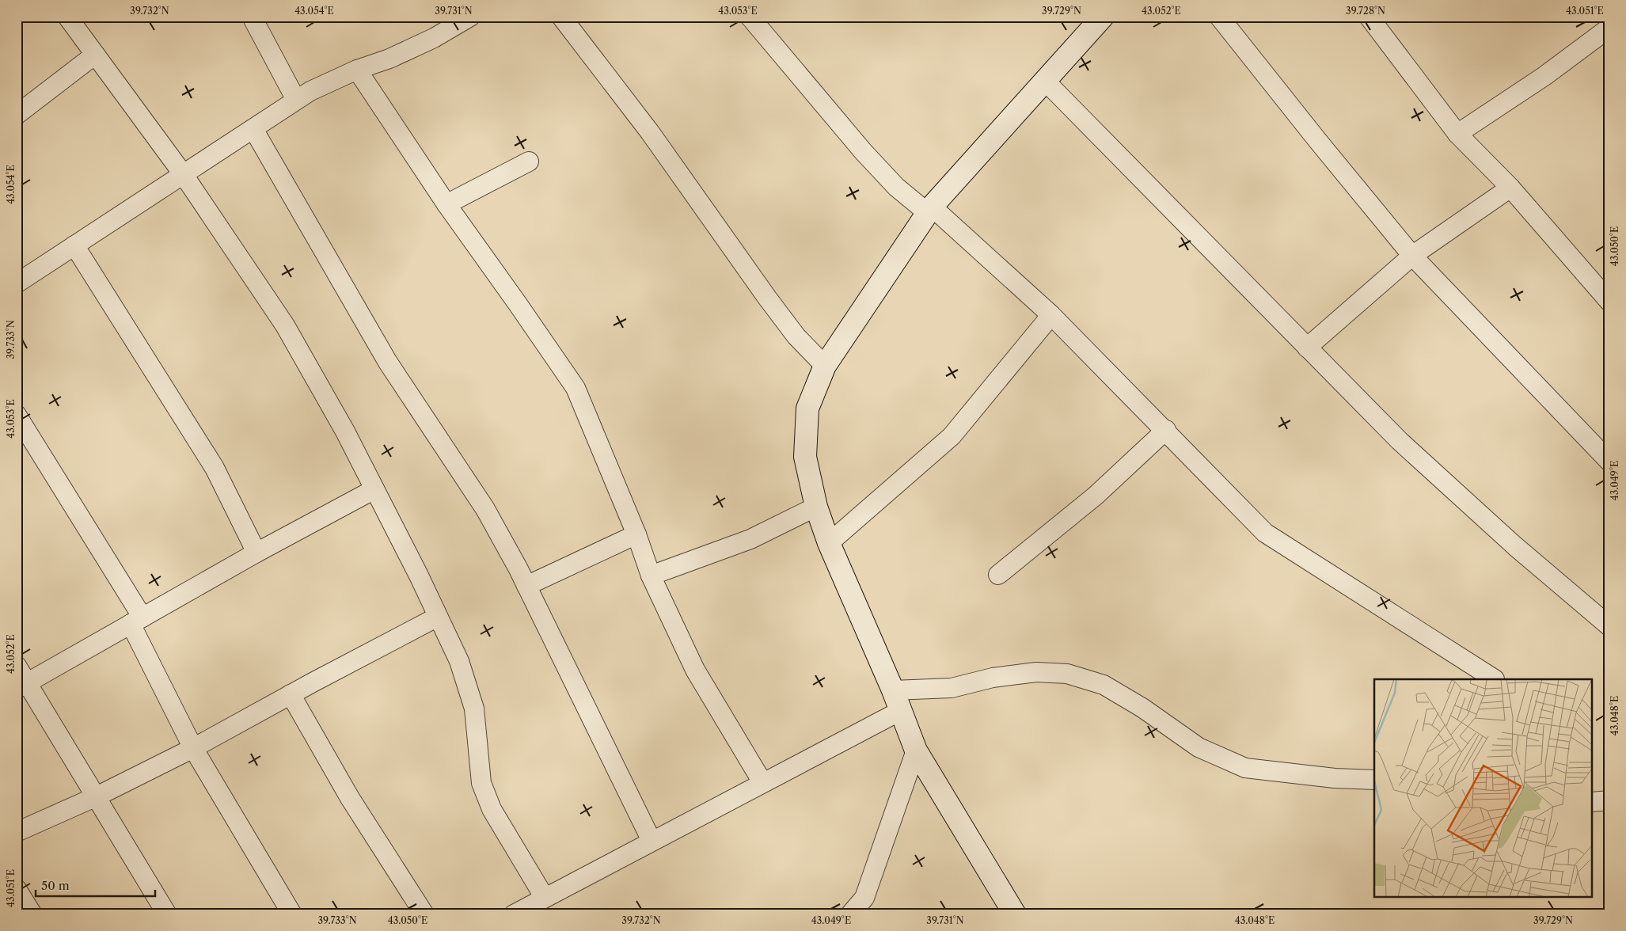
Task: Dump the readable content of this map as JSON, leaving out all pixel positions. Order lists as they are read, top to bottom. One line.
{"scale_bar":"50 m","coordinates":["39.732°N","43.054°E","39.731°N","43.053°E","39.729°N","43.052°E","39.728°N","43.051°E","43.050°E","39.733°N","43.049°E","43.048°E"]}
